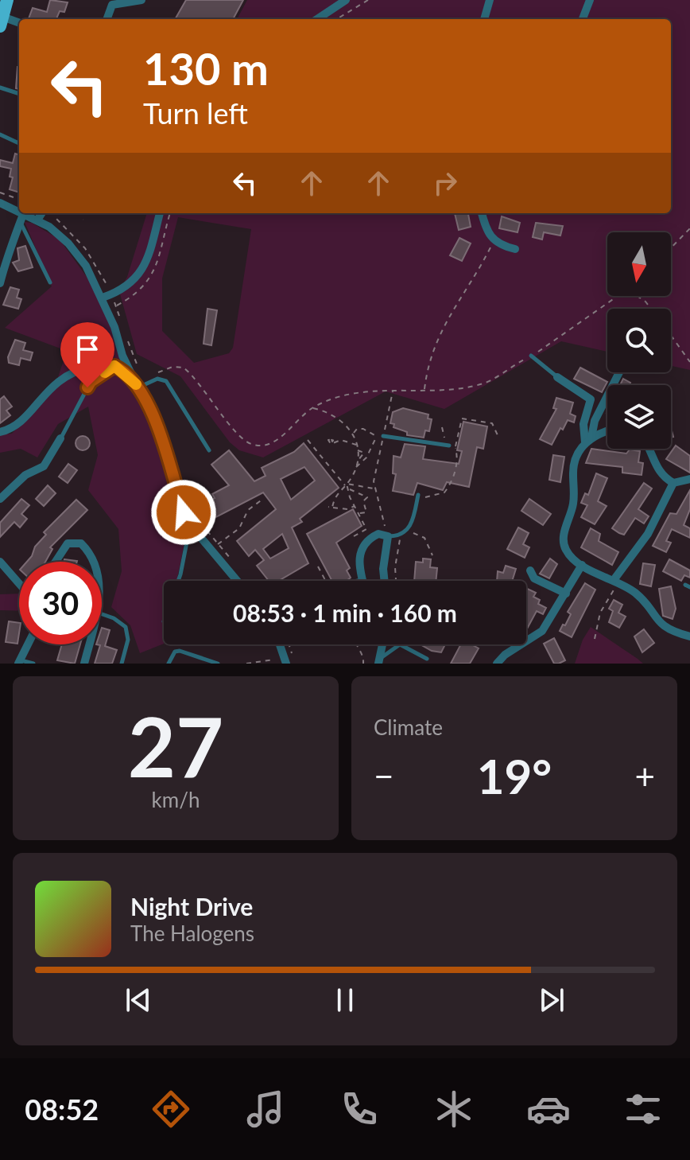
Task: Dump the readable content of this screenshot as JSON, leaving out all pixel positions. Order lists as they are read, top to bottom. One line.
{"north":"bottom","page":{"turn":["130 m","Turn left"],"limit":"30","trip":"08:53 · 1 min · 160 m","tile":[["27","km/h"],"Climate"],"heat":["−","19°","+"],"song":["Night Drive","The Halogens"],"tabs":"08:52"}}
